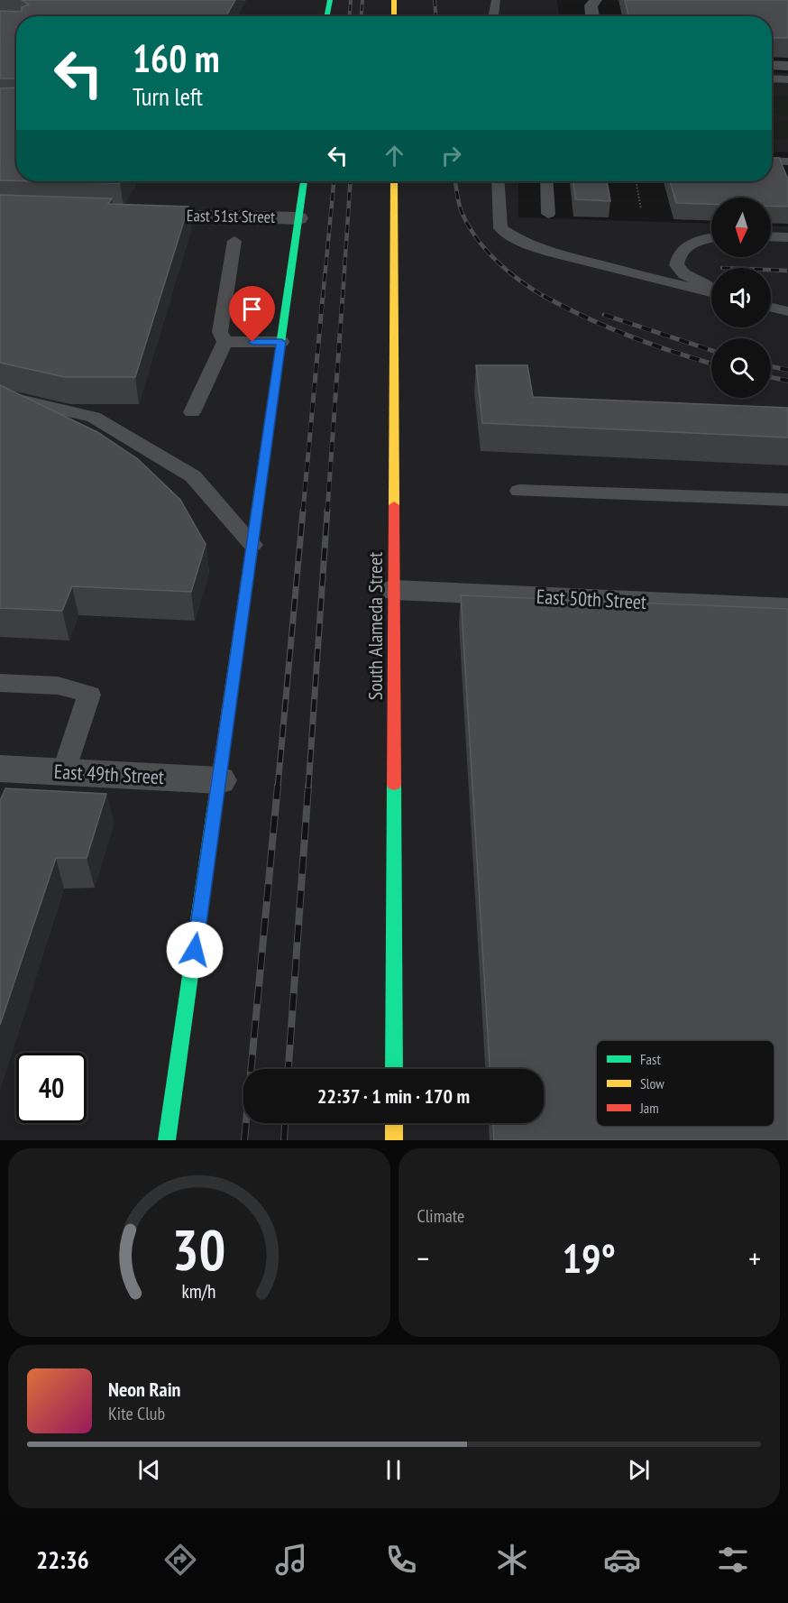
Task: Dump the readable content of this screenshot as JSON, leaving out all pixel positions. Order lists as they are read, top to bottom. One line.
{"streets":{"street":["East 51st Street","East 50th Street","South Alameda Street","East 49th Street"]},"crossings":[["East 50th Street","South Alameda Street"]],"legend":["Fast","Slow","Jam"],"north":"bottom","page":{"turn":["160 m","Turn left"],"limit":"40","trip":"22:37 · 1 min · 170 m","tile":"Climate","heat":["−","19°","+"],"song":["Neon Rain","Kite Club"],"tabs":"22:36","gauge":["30","km/h"]}}
